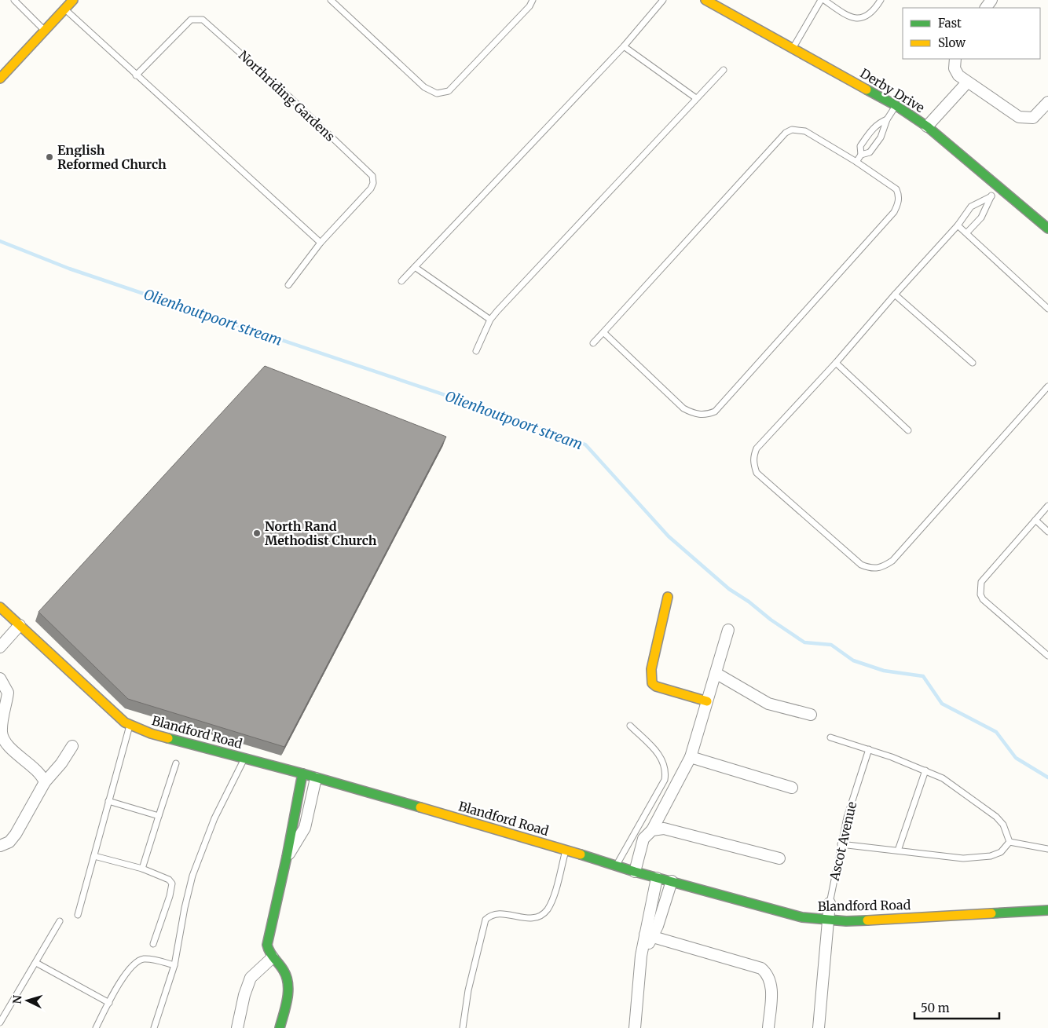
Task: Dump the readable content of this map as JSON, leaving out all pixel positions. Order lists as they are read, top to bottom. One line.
{"streets":{"street":["Derby Drive","Blandford Road","Ascot Avenue"],"lane":["Northriding Gardens"]},"crossings":[["Blandford Road","Ascot Avenue"]],"water":["Olienhoutpoort stream"],"places":["English Reformed Church","North Rand Methodist Church"],"legend":["Fast","Slow"],"scale_bar":"50 m","north":"left"}
